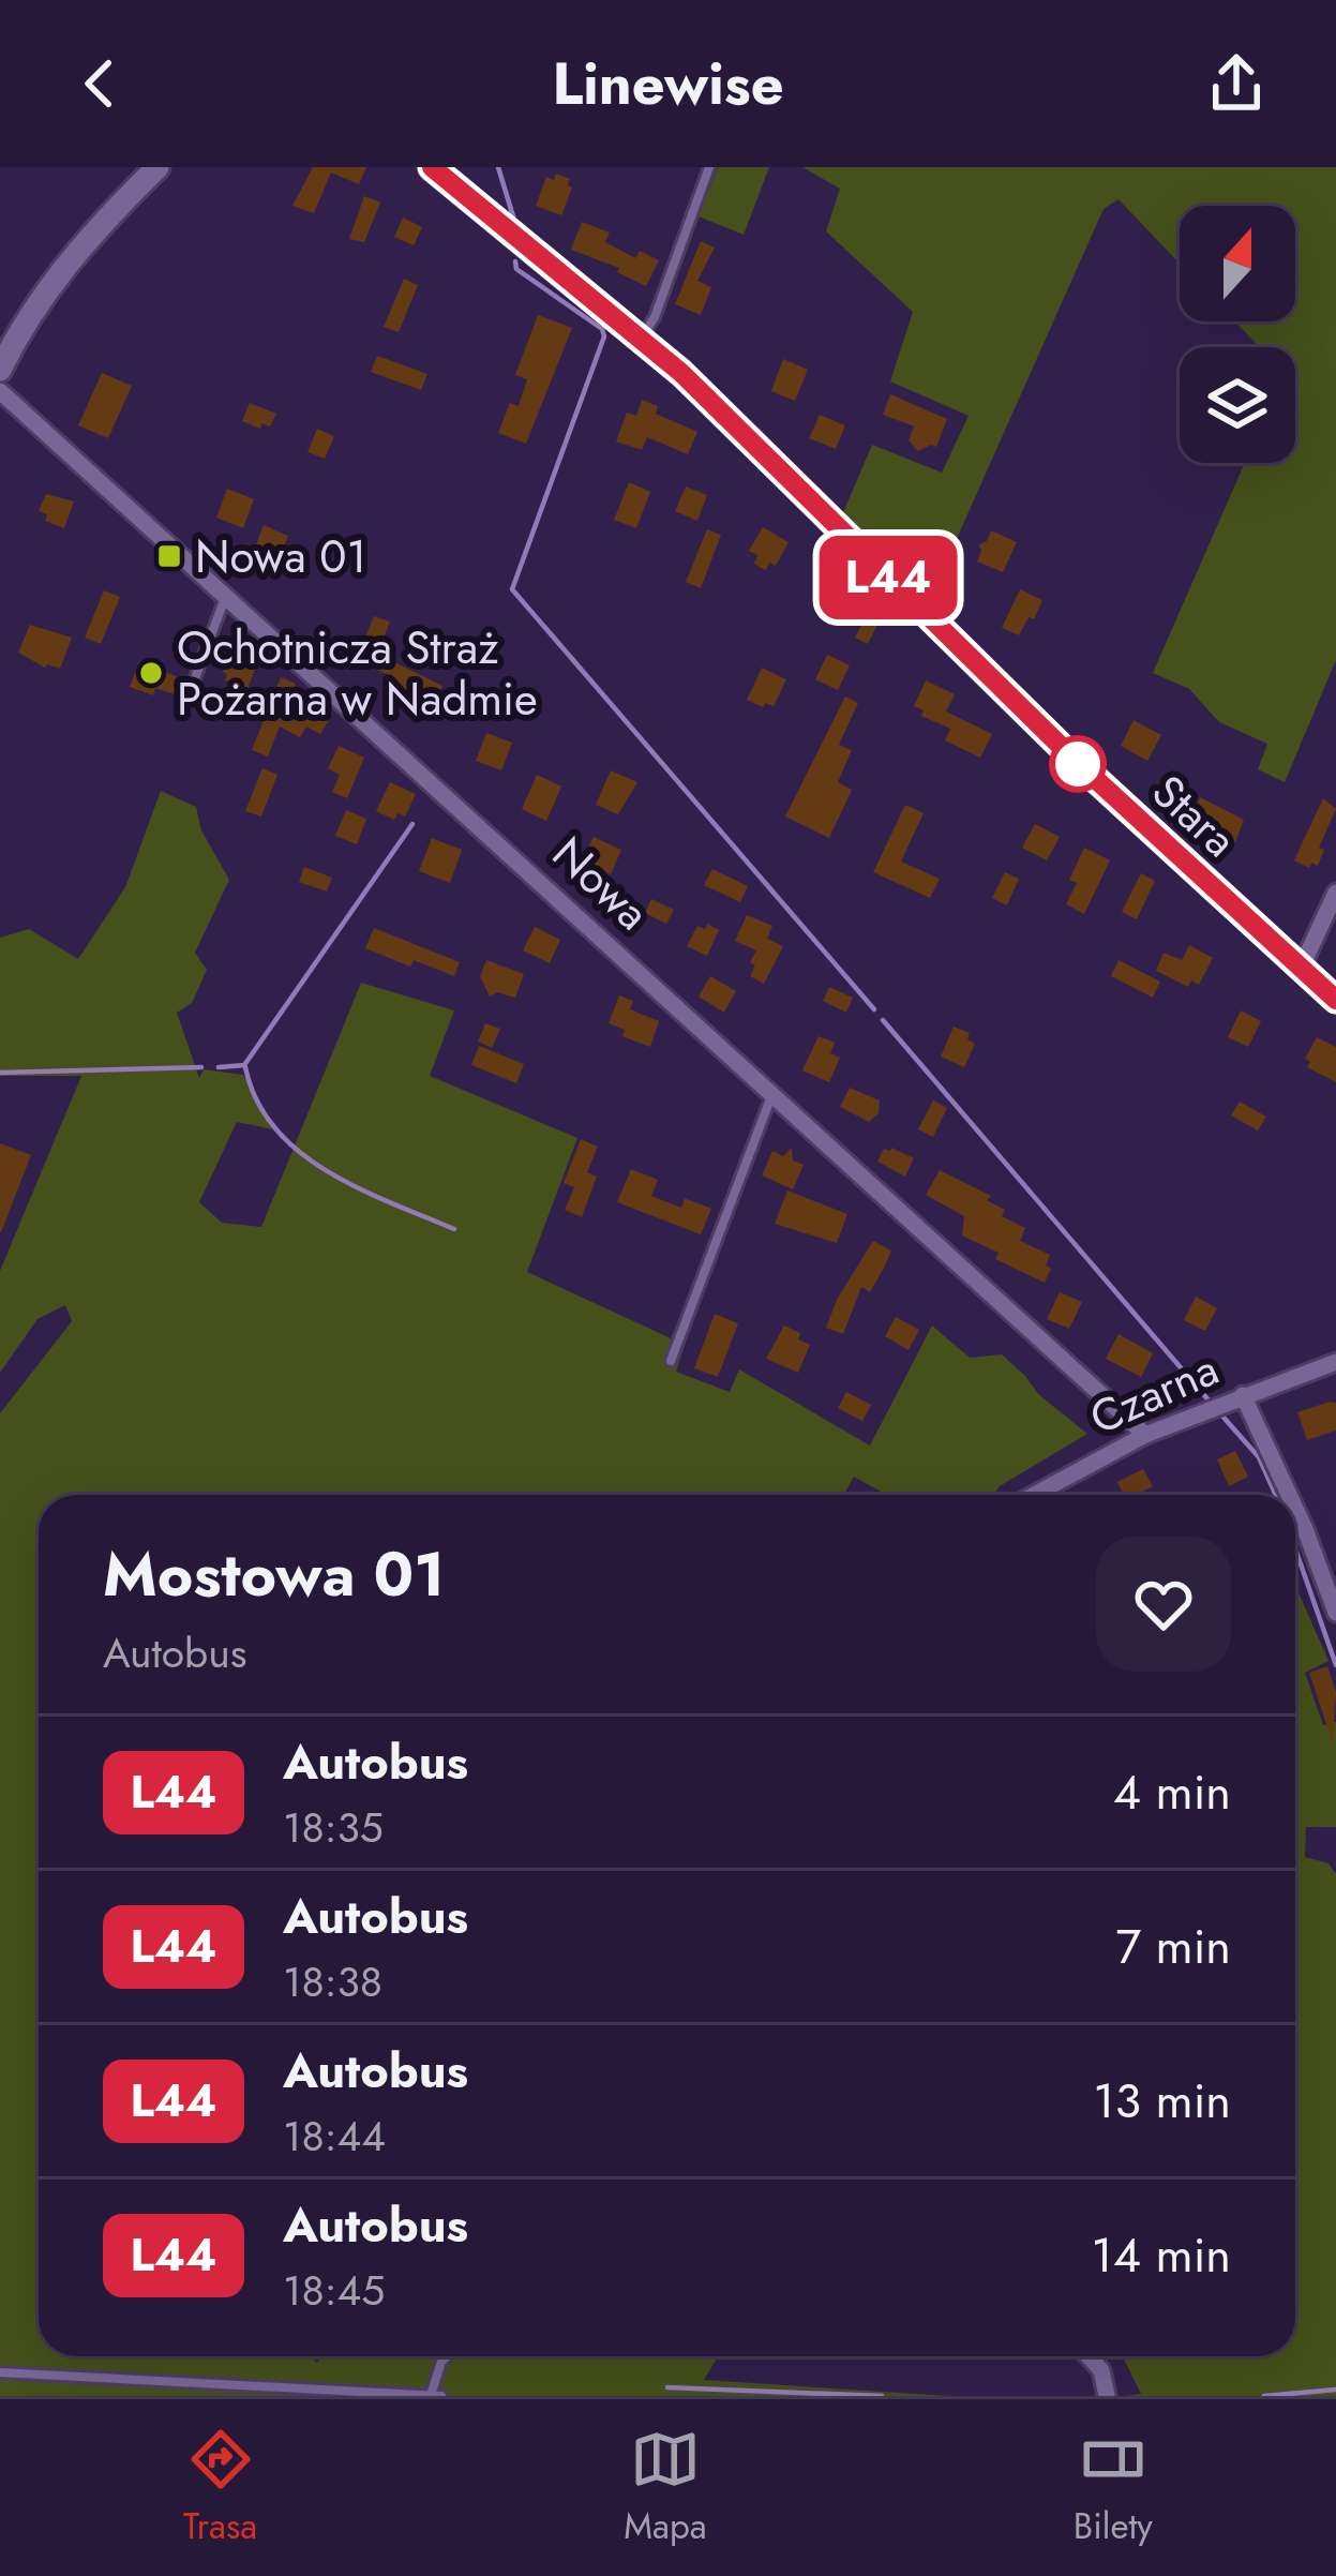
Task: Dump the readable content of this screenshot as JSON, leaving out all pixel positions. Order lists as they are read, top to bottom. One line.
{"streets":{"street":["Stara","Nowa","Czarna"]},"crossings":[["Nowa","Czarna"]],"places":{"transit":["Nowa 01"],"other":["Ochotnicza Straż Pożarna w Nadmie"]},"lines":["bus line L44"],"north":"top","page":{"header":"Linewise","on_map":"L44","heading":["Mostowa 01","Autobus"],"list":[{"mark":"L44","name":"Autobus","note":"18:35","value":"4 min"},{"mark":"L44","name":"Autobus","note":"18:38","value":"7 min"},{"mark":"L44","name":"Autobus","note":"18:44","value":"13 min"},{"mark":"L44","name":"Autobus","note":"18:45","value":"14 min"}],"tabs":["Trasa","Mapa","Bilety"]}}
